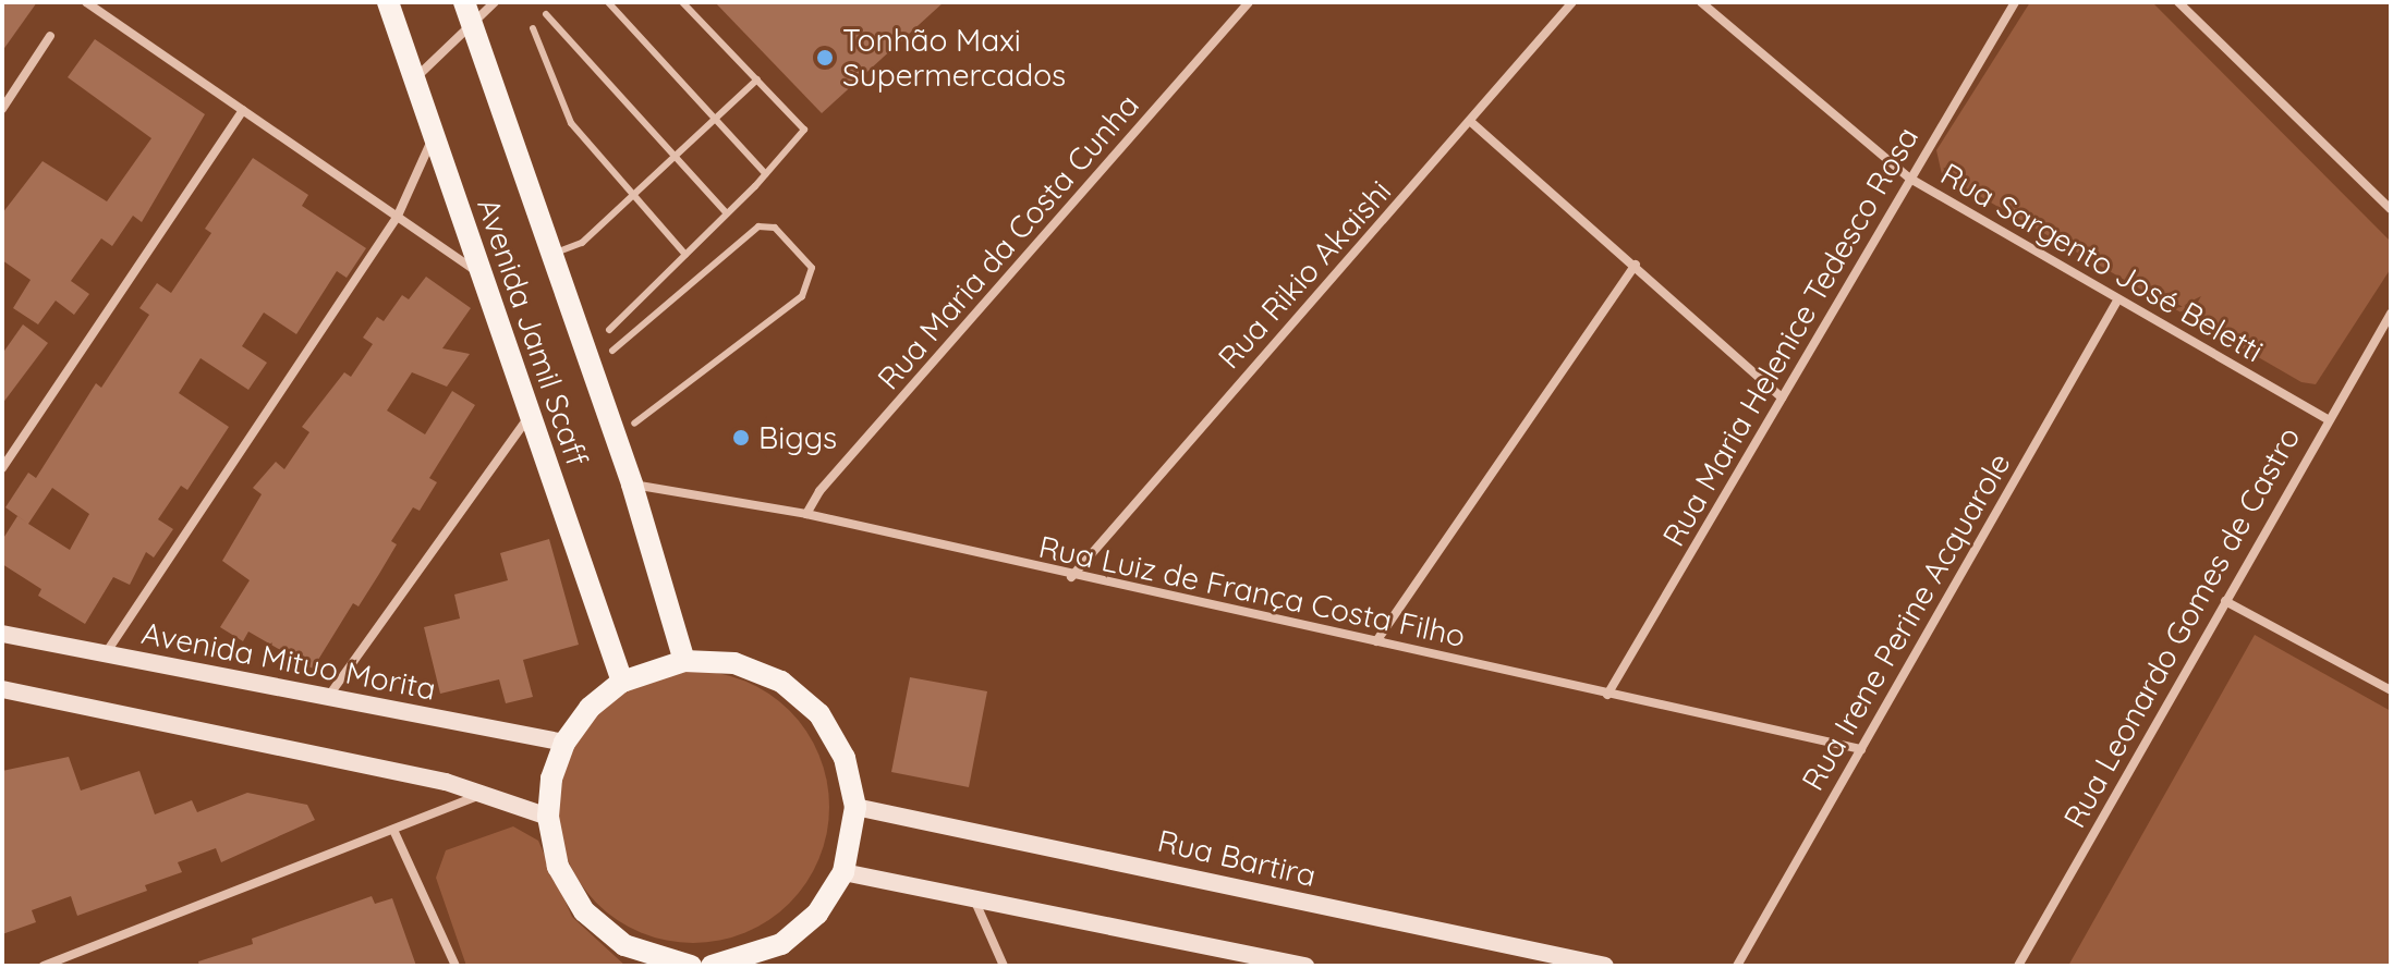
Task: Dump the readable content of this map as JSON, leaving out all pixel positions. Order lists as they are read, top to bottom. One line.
{"streets":{"main road":["Avenida Jamil Scaff"],"street":["Rua Maria da Costa Cunha","Rua Sargento José Beletti","Rua Rikio Akaishi","Rua Maria Helenice Tedesco Rosa","Rua Luiz de França Costa Filho","Rua Irene Perine Acquarole","Rua Leonardo Gomes de Castro","Avenida Mituo Morita","Rua Bartira"]},"crossings":[["Rua Maria da Costa Cunha","Rua Luiz de França Costa Filho"],["Rua Sargento José Beletti","Rua Maria Helenice Tedesco Rosa"],["Rua Sargento José Beletti","Rua Irene Perine Acquarole"],["Rua Sargento José Beletti","Rua Leonardo Gomes de Castro"],["Rua Rikio Akaishi","Rua Luiz de França Costa Filho"],["Avenida Jamil Scaff","Rua Luiz de França Costa Filho"],["Rua Maria Helenice Tedesco Rosa","Rua Luiz de França Costa Filho"],["Rua Luiz de França Costa Filho","Rua Irene Perine Acquarole"]],"places":["Tonhão Maxi Supermercados","Biggs"]}
